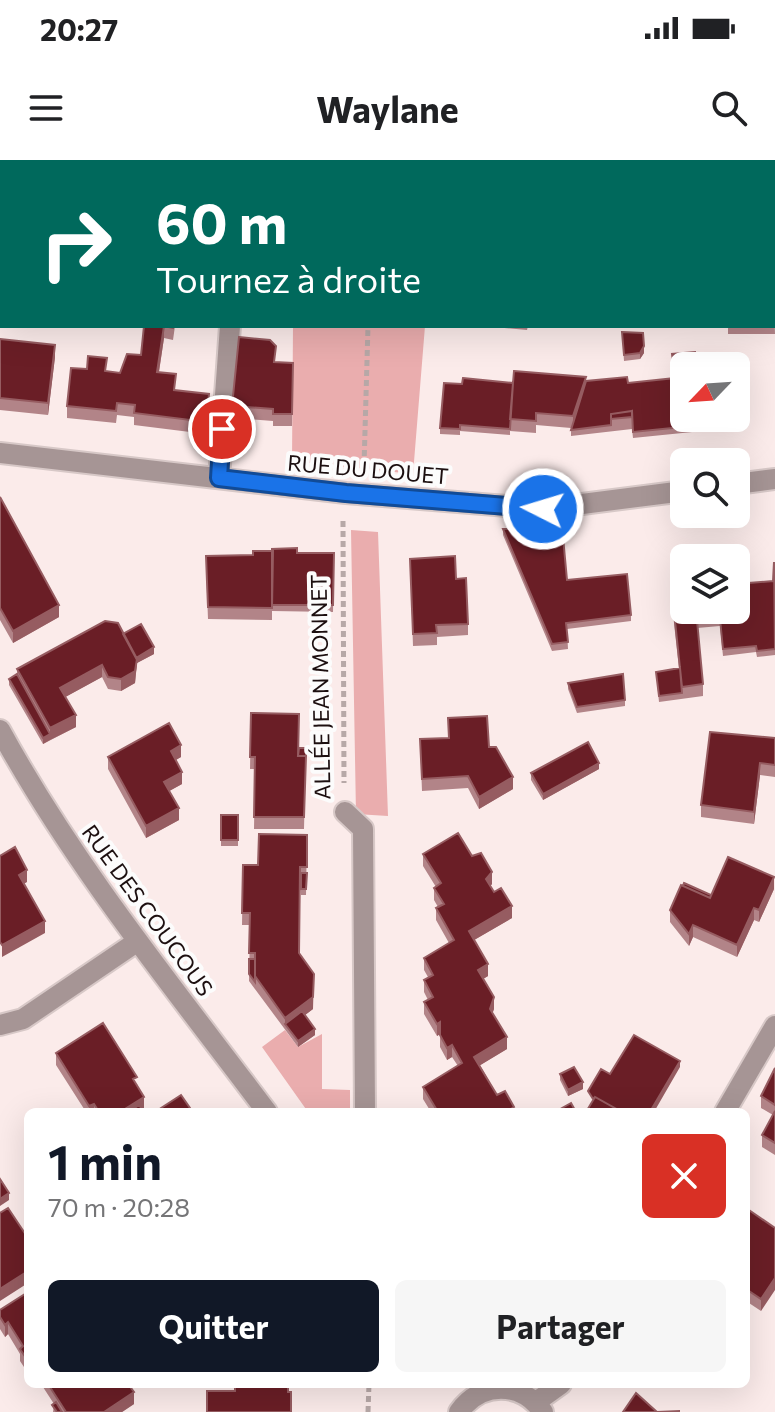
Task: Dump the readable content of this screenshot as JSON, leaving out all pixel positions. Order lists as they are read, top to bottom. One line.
{"streets":{"street":["RUE DU DOUET","ALLÉE JEAN MONNET","RUE DES COUCOUS"]},"crossings":[["RUE DU DOUET","ALLÉE JEAN MONNET"]],"north":"bottom left","page":{"status":"20:27","header":"Waylane","turn":["60 m","Tournez à droite"],"heading":["1 min","70 m · 20:28"],"buttons":["Quitter","Partager"]}}
